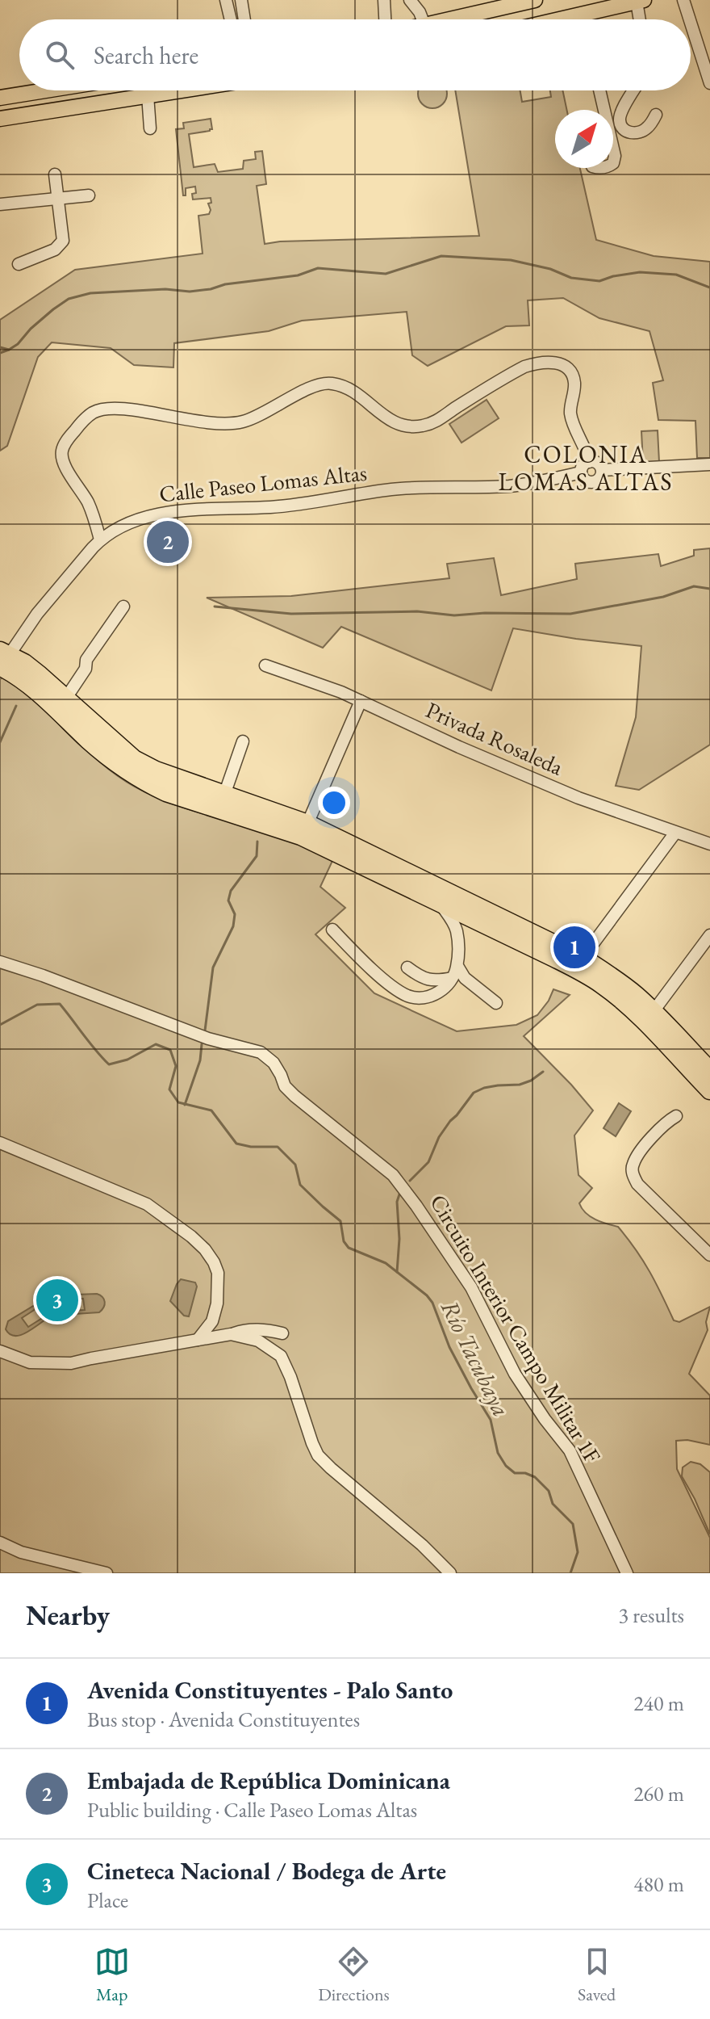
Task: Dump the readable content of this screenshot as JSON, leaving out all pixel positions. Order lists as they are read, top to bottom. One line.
{"streets":{"street":["Calle Paseo Lomas Altas","Privada Rosaleda","Circuito Interior Campo Militar 1F"]},"districts":["COLONIA LOMAS ALTAS"],"water":["Río Tacubaya"],"north":"top right","page":{"search":"Search here","pins":["2","1","3"],"heading":["Nearby","3 results"],"list":[{"mark":"1","name":"Avenida Constituyentes - Palo Santo","note":"Bus stop · Avenida Constituyentes","value":"240 m"},{"mark":"2","name":"Embajada de República Dominicana","note":"Public building · Calle Paseo Lomas Altas","value":"260 m"},{"mark":"3","name":"Cineteca Nacional / Bodega de Arte","note":"Place","value":"480 m"}],"nav":["Map","Directions","Saved"]}}
